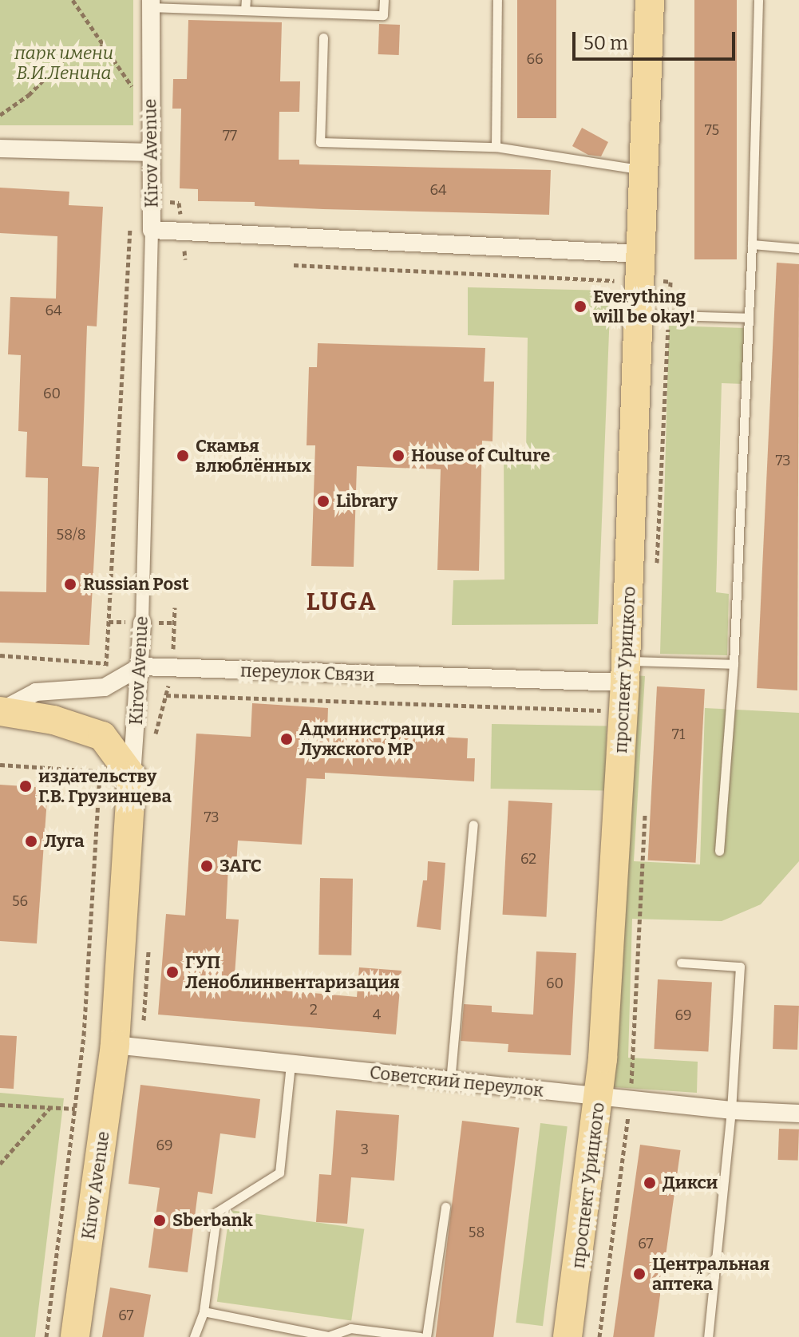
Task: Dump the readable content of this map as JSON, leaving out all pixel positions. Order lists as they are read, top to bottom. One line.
{"streets":{"main road":["Kirov Avenue","проспект Урицкого"],"street":["переулок Связи","Советский переулок"]},"crossings":[["Kirov Avenue","переулок Связи"],["Kirov Avenue","Советский переулок"],["проспект Урицкого","переулок Связи"],["проспект Урицкого","Советский переулок"]],"districts":["LUGA"],"parks":["парк имени В.И.Ленина"],"places":["Everything will be okay!","Скамья влюблённых","House of Culture","Library","Russian Post","Администрация Лужского МР","издательству Г.В. Грузинцева","Луга","ЗАГС","ГУП Леноблинвентаризация","Дикси","Sberbank","Центральная аптека"],"house_numbers":["66","75","77","64","64","60","73","58/8","71","73","62","56","60","2","4","69","69","3","58","67","67"],"scale_bar":"50 m"}
